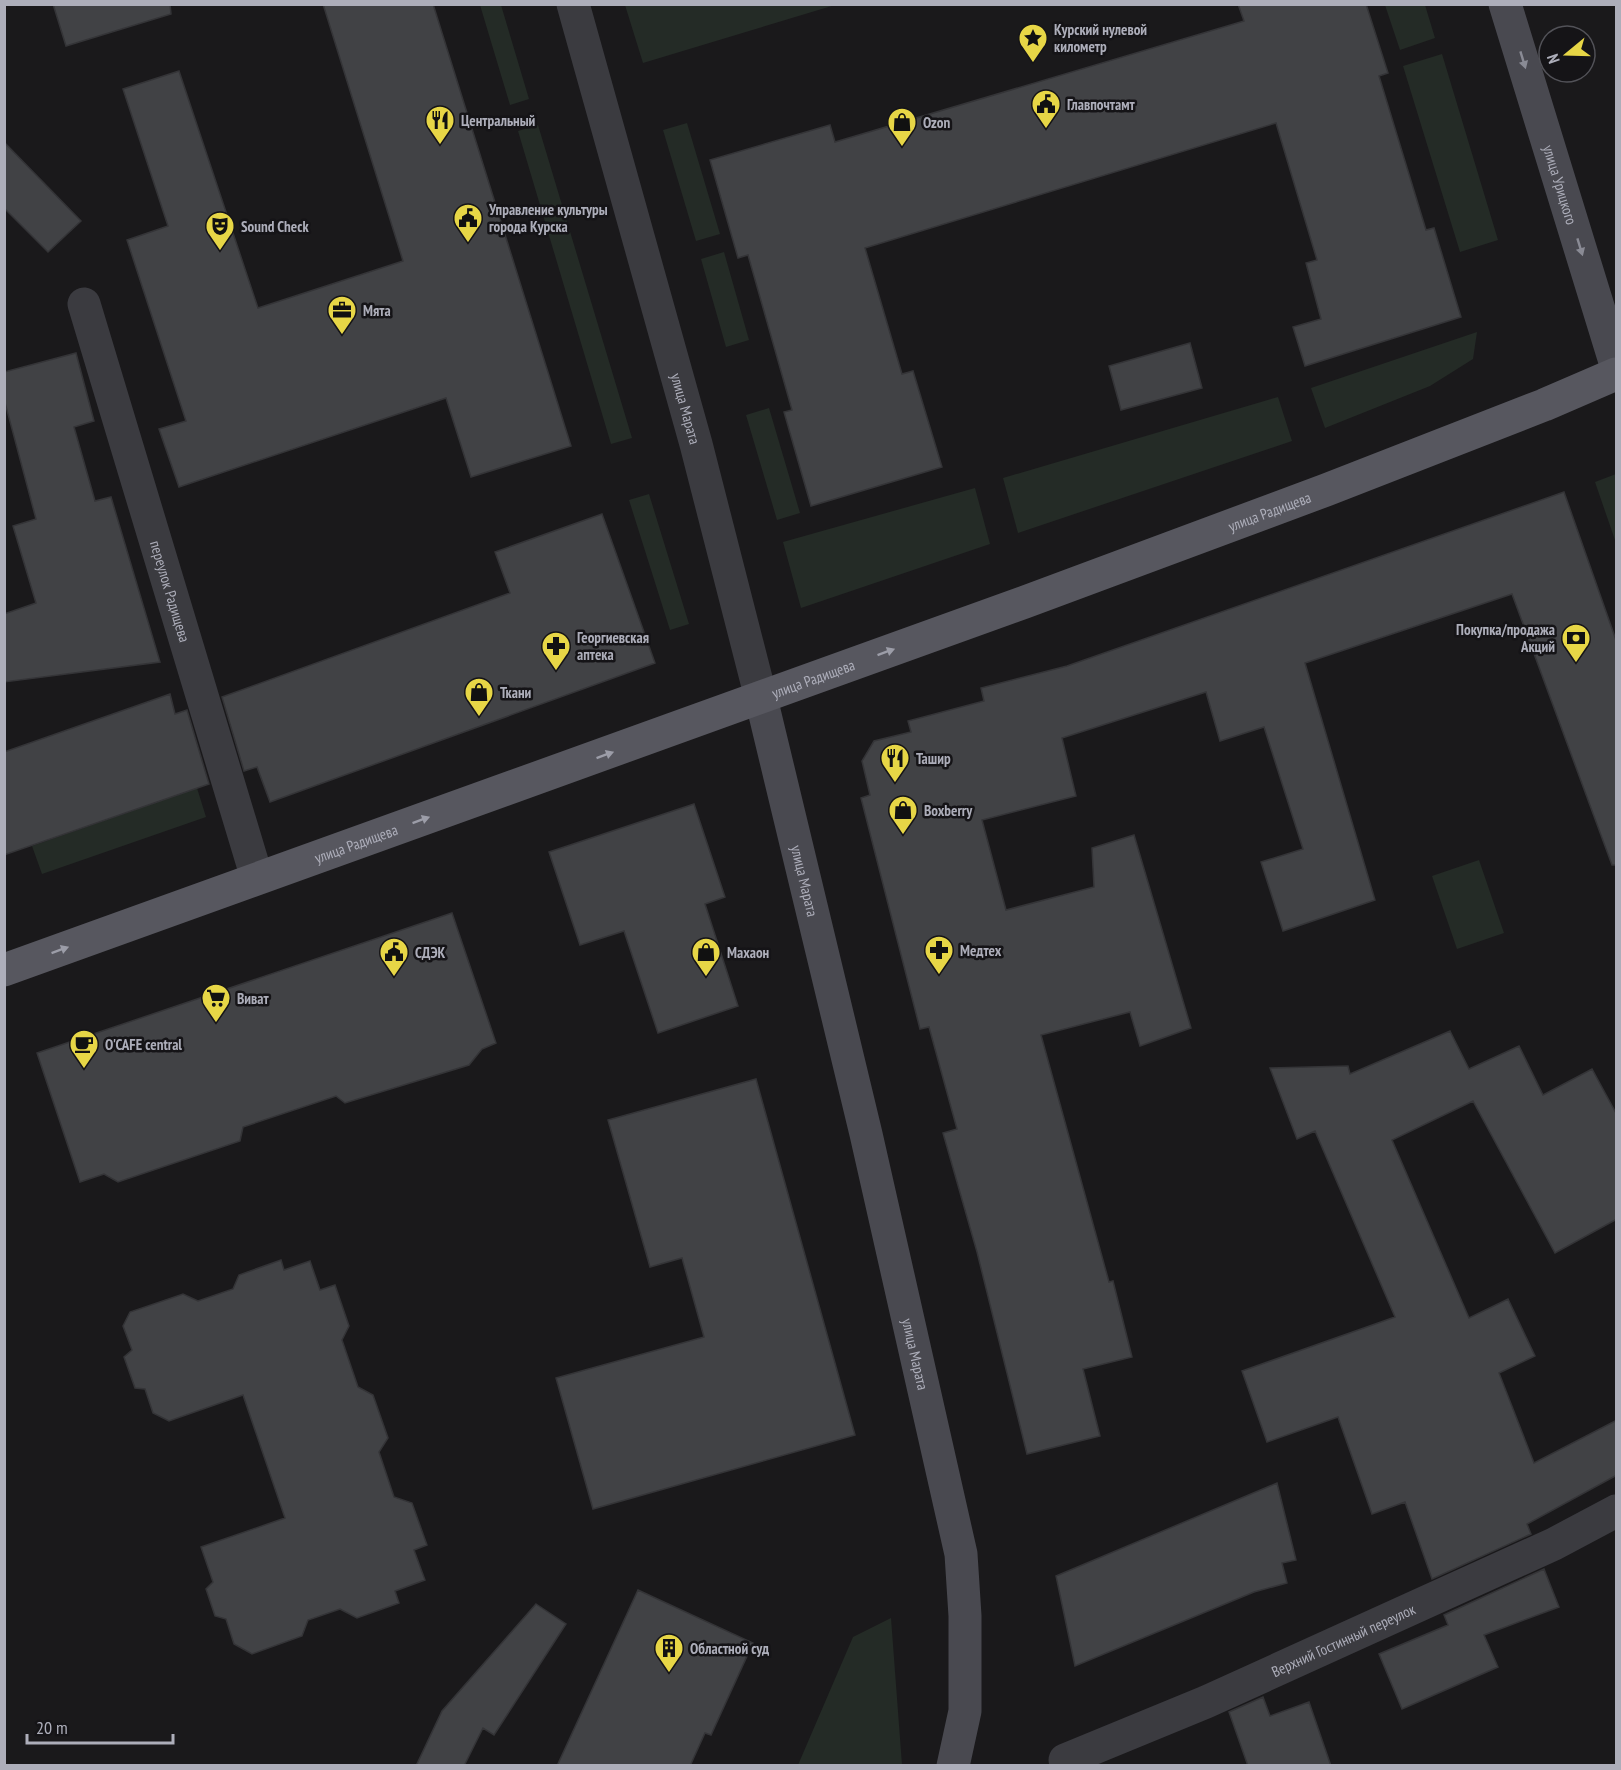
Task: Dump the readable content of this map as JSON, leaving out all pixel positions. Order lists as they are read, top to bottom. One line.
{"streets":{"main road":["улица Урицкого","улица Марата","улица Радищева"],"street":["переулок Радищева","Верхний Гостинный переулок"]},"crossings":[["улица Марата","улица Радищева"],["улица Радищева","переулок Радищева"]],"one_way":["улица Урицкого","улица Радищева"],"places":{"place":["Курский нулевой километр"],"public building":["Главпочтамт","Управление культуры города Курска","СДЭК"],"restaurant":["Центральный","Ташир"],"shop":["Ozon","Ткани","Boxberry","Махаон"],"theatre":["Sound Check"],"office":["Мята"],"bank":["Покупка/продажа Акций"],"pharmacy":["Георгиевская аптека","Медтех"],"supermarket":["Виват"],"cafe":["O'CAFE central"],"building":["Областной суд"]},"scale_bar":"20 m","north":"left"}
